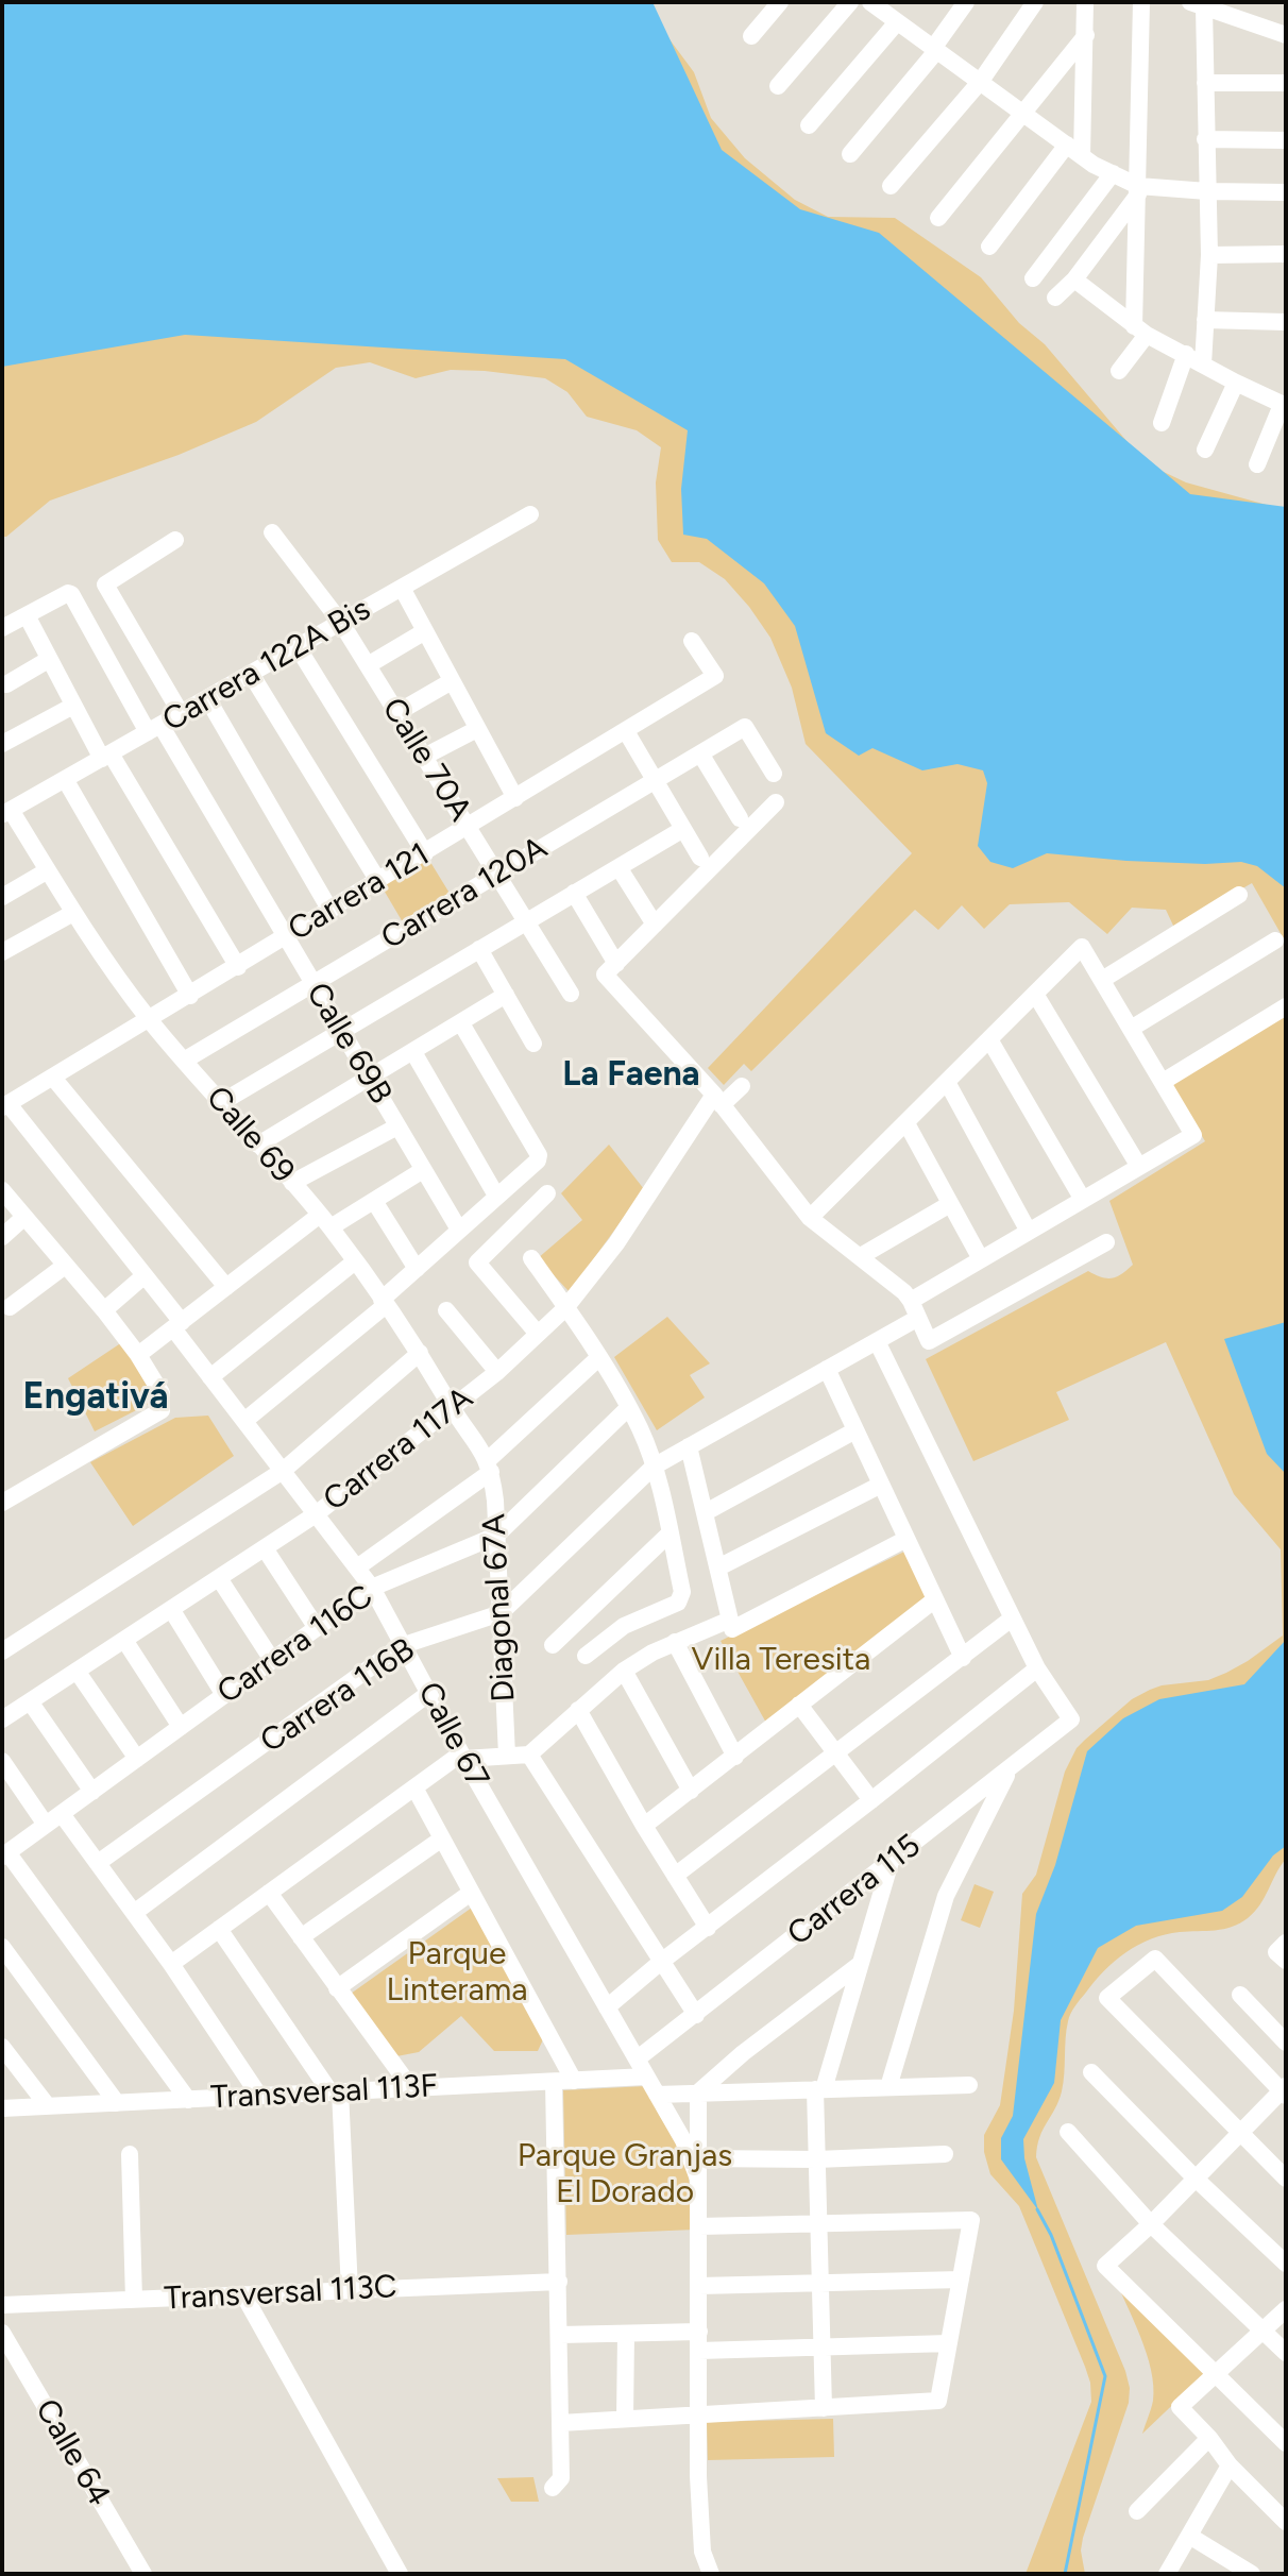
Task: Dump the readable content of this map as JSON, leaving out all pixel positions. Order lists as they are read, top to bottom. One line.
{"streets":{"street":["Carrera 122A Bis","Calle 70A","Carrera 121","Carrera 120A","Calle 69B","Calle 69","Carrera 117A","Diagonal 67A","Carrera 116C","Carrera 116B","Calle 67","Carrera 115","Transversal 113F","Transversal 113C","Calle 64"]},"crossings":[["Carrera 122A Bis","Calle 70A"],["Carrera 122A Bis","Calle 69B"],["Carrera 122A Bis","Calle 69"],["Calle 70A","Carrera 121"],["Calle 70A","Carrera 120A"],["Carrera 121","Calle 69B"],["Carrera 121","Calle 69"],["Carrera 121","Calle 67"],["Carrera 120A","Calle 69B"],["Carrera 120A","Calle 69"],["Calle 69","Carrera 117A"],["Calle 69","Diagonal 67A"],["Carrera 117A","Calle 67"],["Diagonal 67A","Carrera 116C"],["Diagonal 67A","Carrera 116B"],["Carrera 116C","Calle 67"],["Carrera 116B","Calle 67"],["Calle 67","Carrera 115"],["Calle 67","Transversal 113F"]],"districts":["La Faena","Engativá"],"parks":["Villa Teresita","Parque Linterama","Parque Granjas El Dorado"]}
